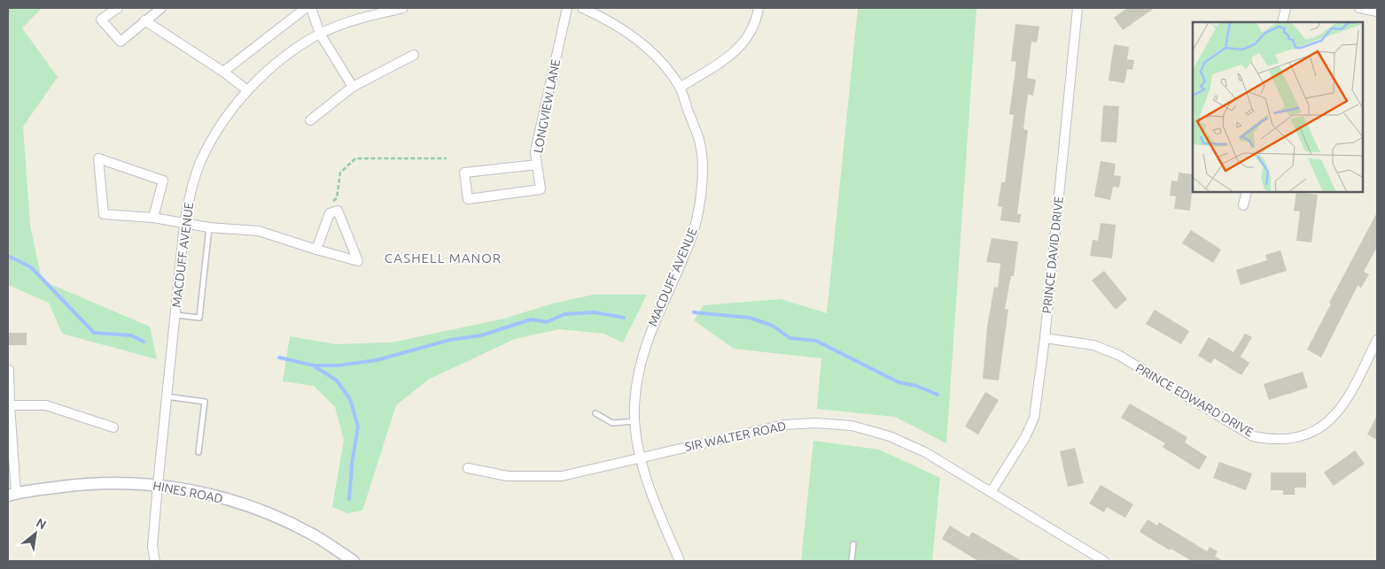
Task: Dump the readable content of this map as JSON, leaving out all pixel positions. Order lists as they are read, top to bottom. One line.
{"streets":{"street":["LONGVIEW LANE","MACDUFF AVENUE","PRINCE DAVID DRIVE","PRINCE EDWARD DRIVE","SIR WALTER ROAD","HINES ROAD"]},"crossings":[["MACDUFF AVENUE","SIR WALTER ROAD"],["MACDUFF AVENUE","HINES ROAD"],["PRINCE DAVID DRIVE","PRINCE EDWARD DRIVE"],["PRINCE DAVID DRIVE","SIR WALTER ROAD"]],"districts":["CASHELL MANOR"],"north":"top right"}
